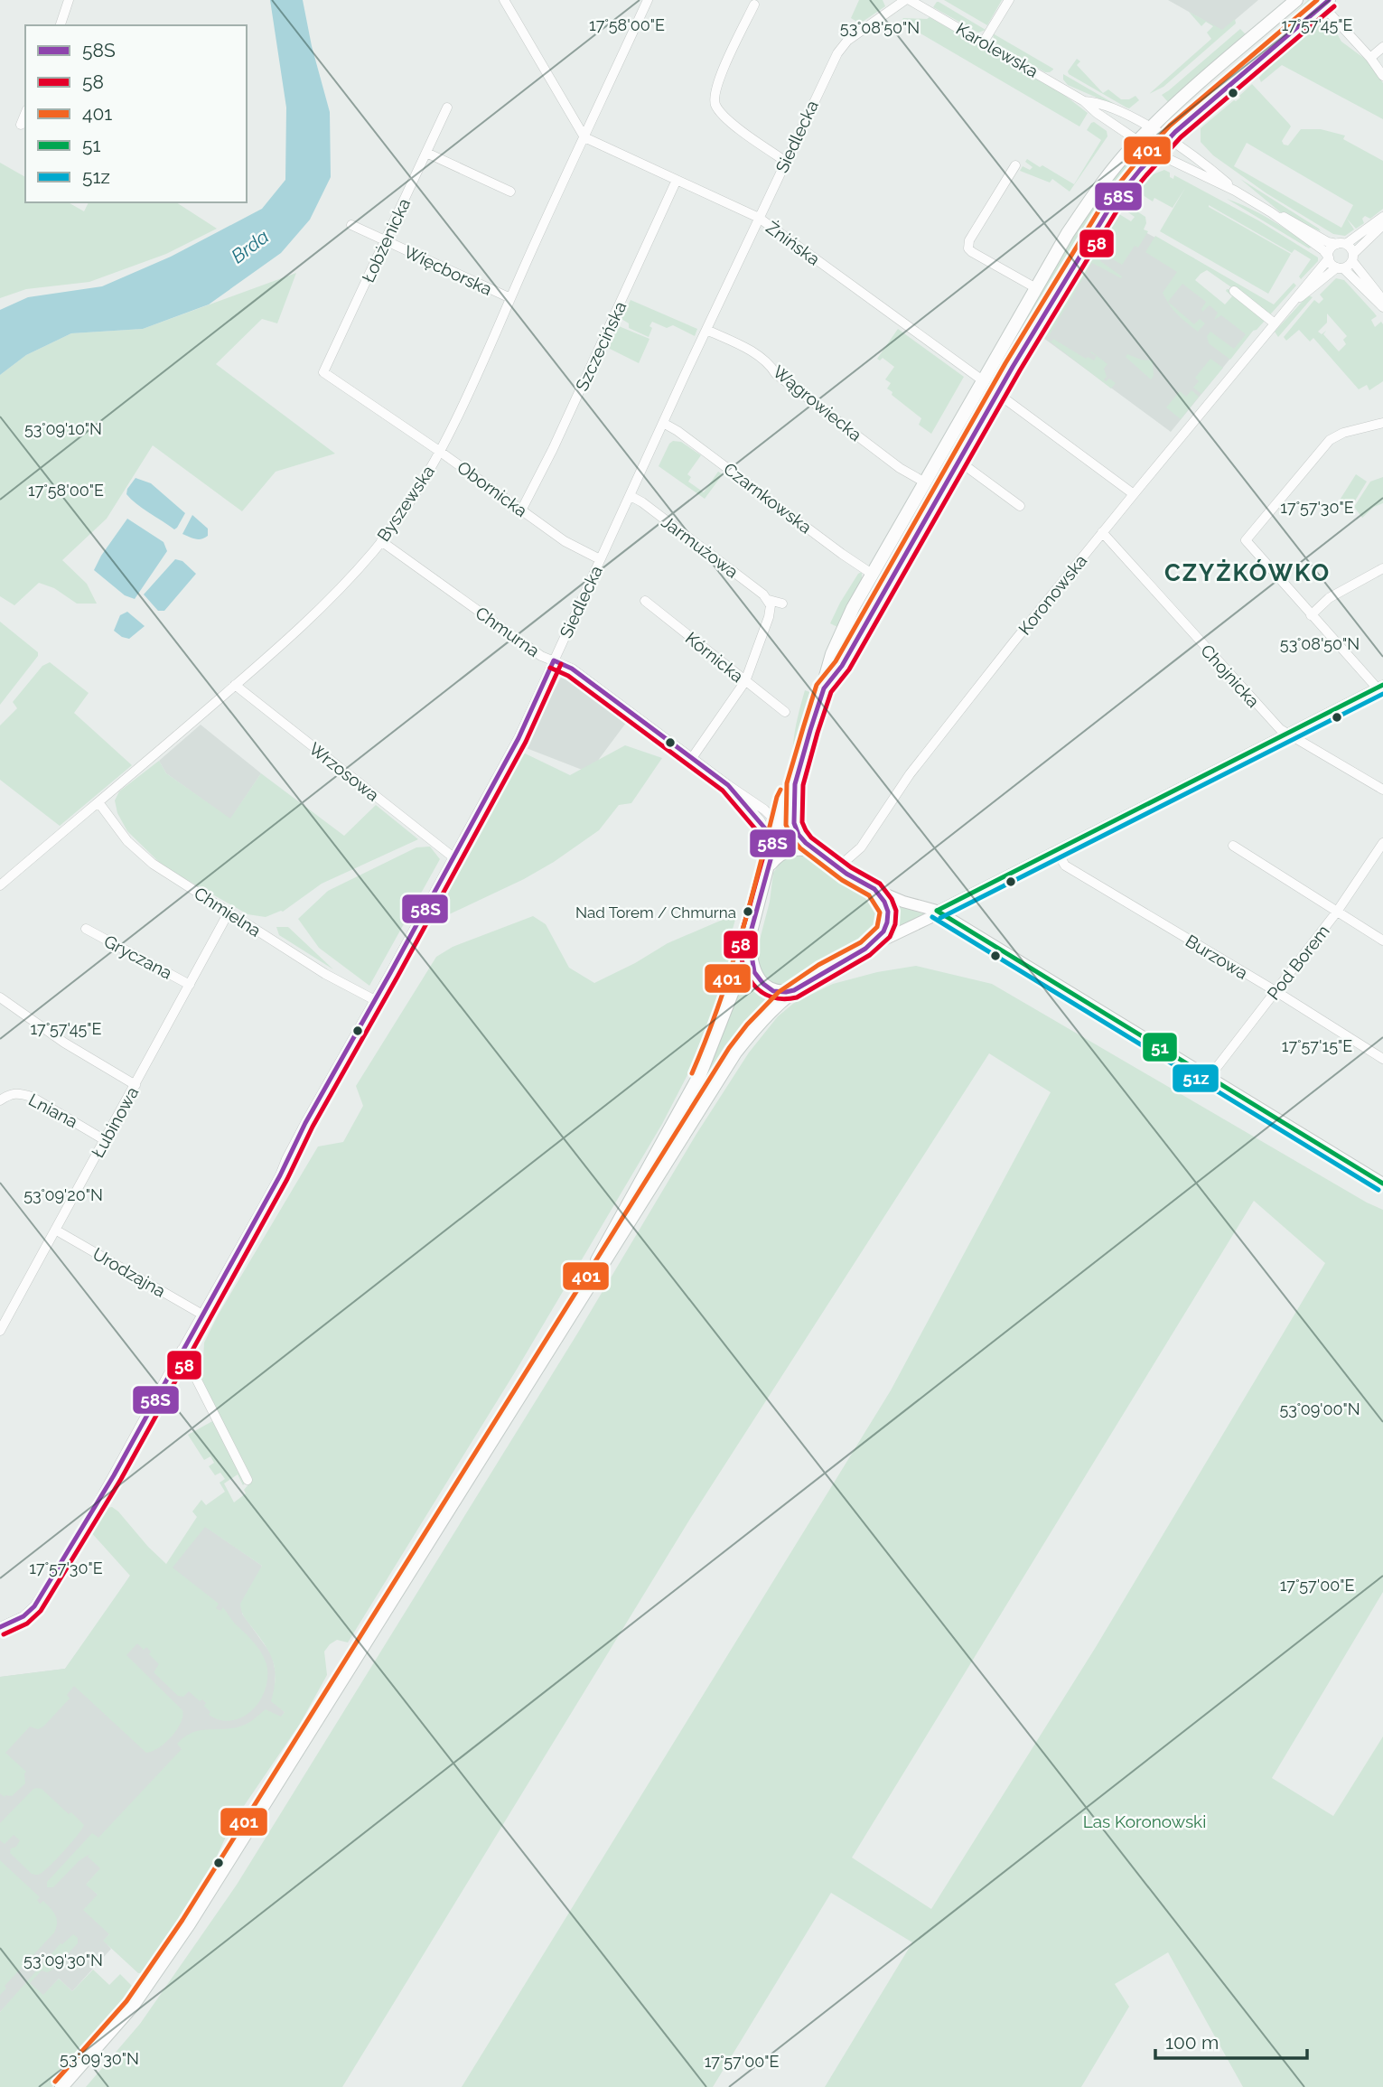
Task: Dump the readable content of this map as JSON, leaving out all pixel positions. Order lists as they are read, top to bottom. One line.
{"streets":{"street":["Karolewska","Siedlecka","Łobżenicka","Żnińska","Więcborska","Szczecińska","Wągrowiecka","Obornicka","Czarnkowska","Byszewska","Jarmużowa","Koronowska","Chmurna","Kórnicka","Chojnicka","Wrzosowa","Chmielna","Gryczana","Burzowa","Pod Borem","Lniana","Łubinowa","Urodzajna"]},"crossings":[["Karolewska","Siedlecka"],["Siedlecka","Żnińska"],["Siedlecka","Wągrowiecka"],["Siedlecka","Obornicka"],["Siedlecka","Czarnkowska"],["Siedlecka","Jarmużowa"],["Siedlecka","Chmurna"],["Siedlecka","Wrzosowa"],["Siedlecka","Chmielna"],["Siedlecka","Urodzajna"],["Łobżenicka","Więcborska"],["Łobżenicka","Obornicka"],["Żnińska","Szczecińska"],["Żnińska","Byszewska"],["Więcborska","Byszewska"],["Szczecińska","Obornicka"],["Obornicka","Byszewska"],["Byszewska","Chmurna"],["Byszewska","Wrzosowa"],["Byszewska","Chmielna"],["Koronowska","Chmurna"],["Koronowska","Chojnicka"],["Chmielna","Łubinowa"],["Gryczana","Łubinowa"],["Burzowa","Pod Borem"],["Lniana","Łubinowa"],["Łubinowa","Urodzajna"]],"districts":["CZYŻKÓWKO"],"water":["Brda"],"parks":["Las Koronowski"],"places":["Nad Torem / Chmurna"],"lines":["transit line 58S","transit line 401","transit line 58","transit line 51","transit line 51z"],"legend":["58S","58","401","51","51z"],"scale_bar":"100 m","coordinates":["17°58'00\"E","17°57'45\"E","53°08'50\"N","53°09'10\"N","17°57'30\"E","17°57'15\"E","53°09'20\"N","53°09'00\"N","17°57'00\"E","53°09'30\"N"]}
